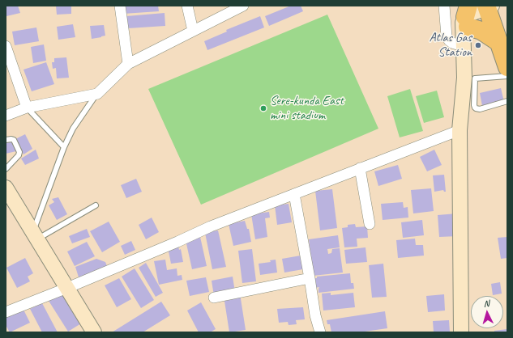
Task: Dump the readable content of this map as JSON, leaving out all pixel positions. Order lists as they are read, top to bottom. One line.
{"places":["Atlas Gas Station","Sere-kunda East mini stadium"],"north":"top"}
